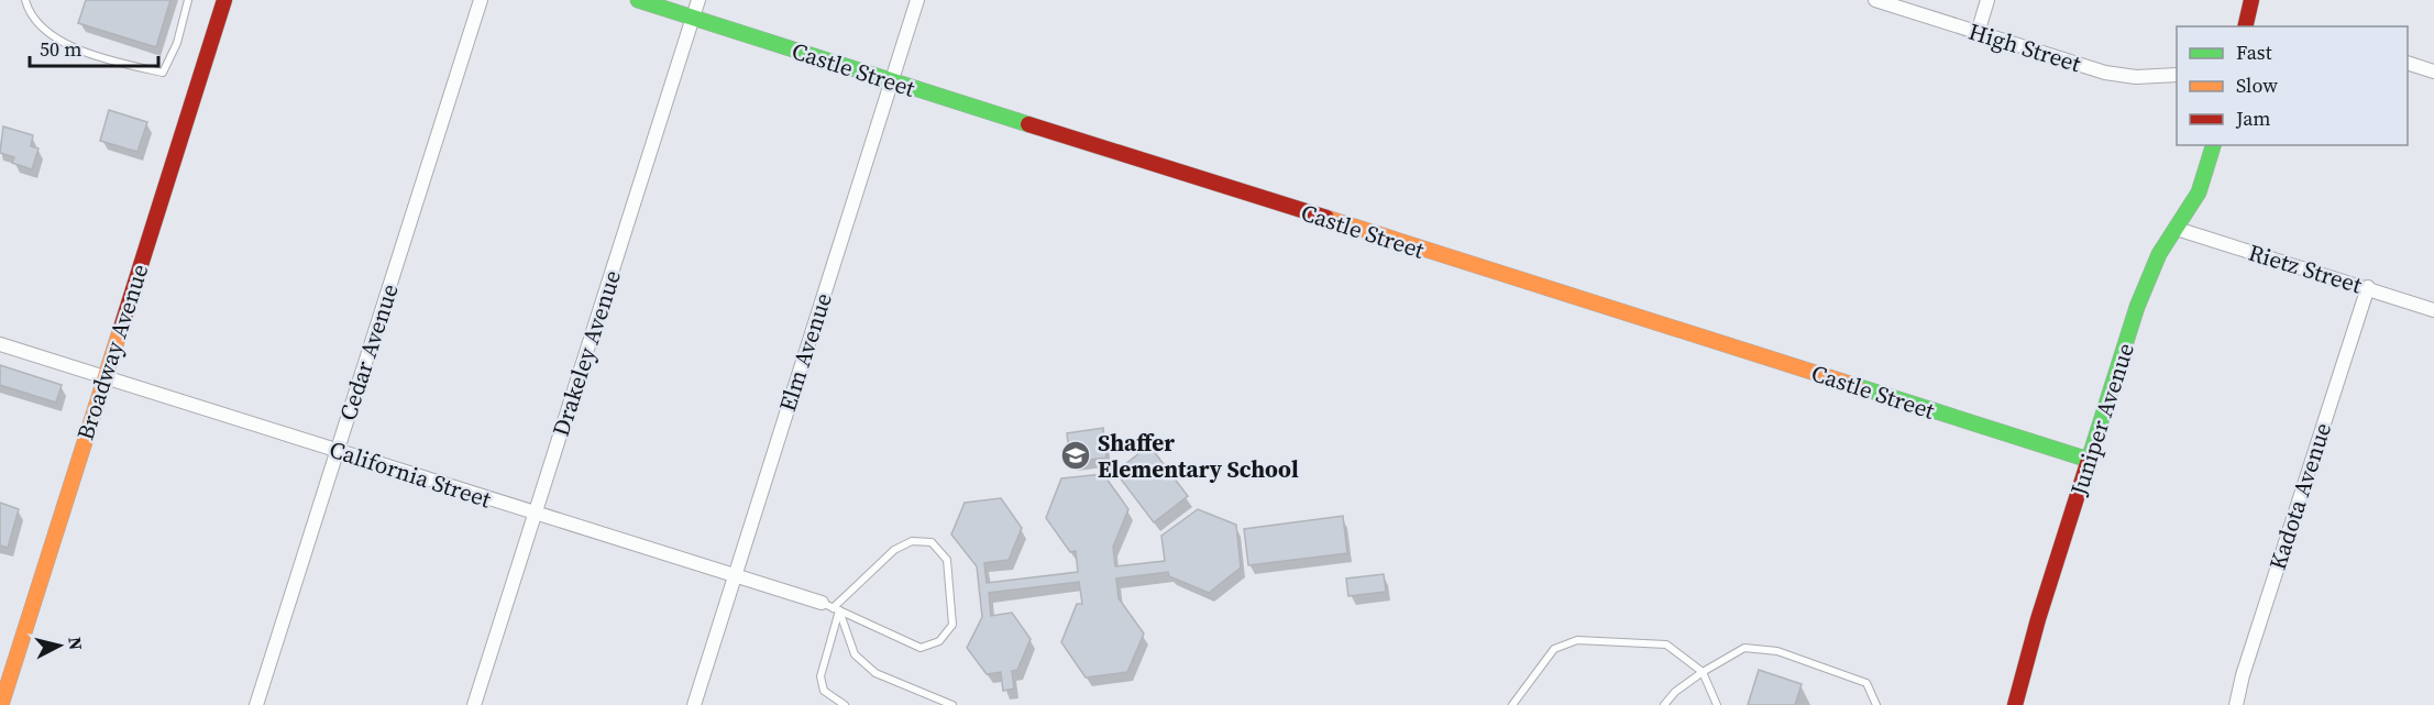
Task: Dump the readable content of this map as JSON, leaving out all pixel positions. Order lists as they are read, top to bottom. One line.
{"streets":{"street":["High Street","Castle Street","Rietz Street","Broadway Avenue","Cedar Avenue","Elm Avenue","Drakeley Avenue","Juniper Avenue","California Street","Kadota Avenue"]},"crossings":[["Castle Street","Elm Avenue"],["Castle Street","Drakeley Avenue"],["Castle Street","Juniper Avenue"],["Rietz Street","Juniper Avenue"],["Rietz Street","Kadota Avenue"],["Broadway Avenue","California Street"],["Cedar Avenue","California Street"],["Elm Avenue","California Street"],["Drakeley Avenue","California Street"]],"places":{"school or university":["Shaffer Elementary School"]},"legend":["Fast","Slow","Jam"],"scale_bar":"50 m","north":"right"}
